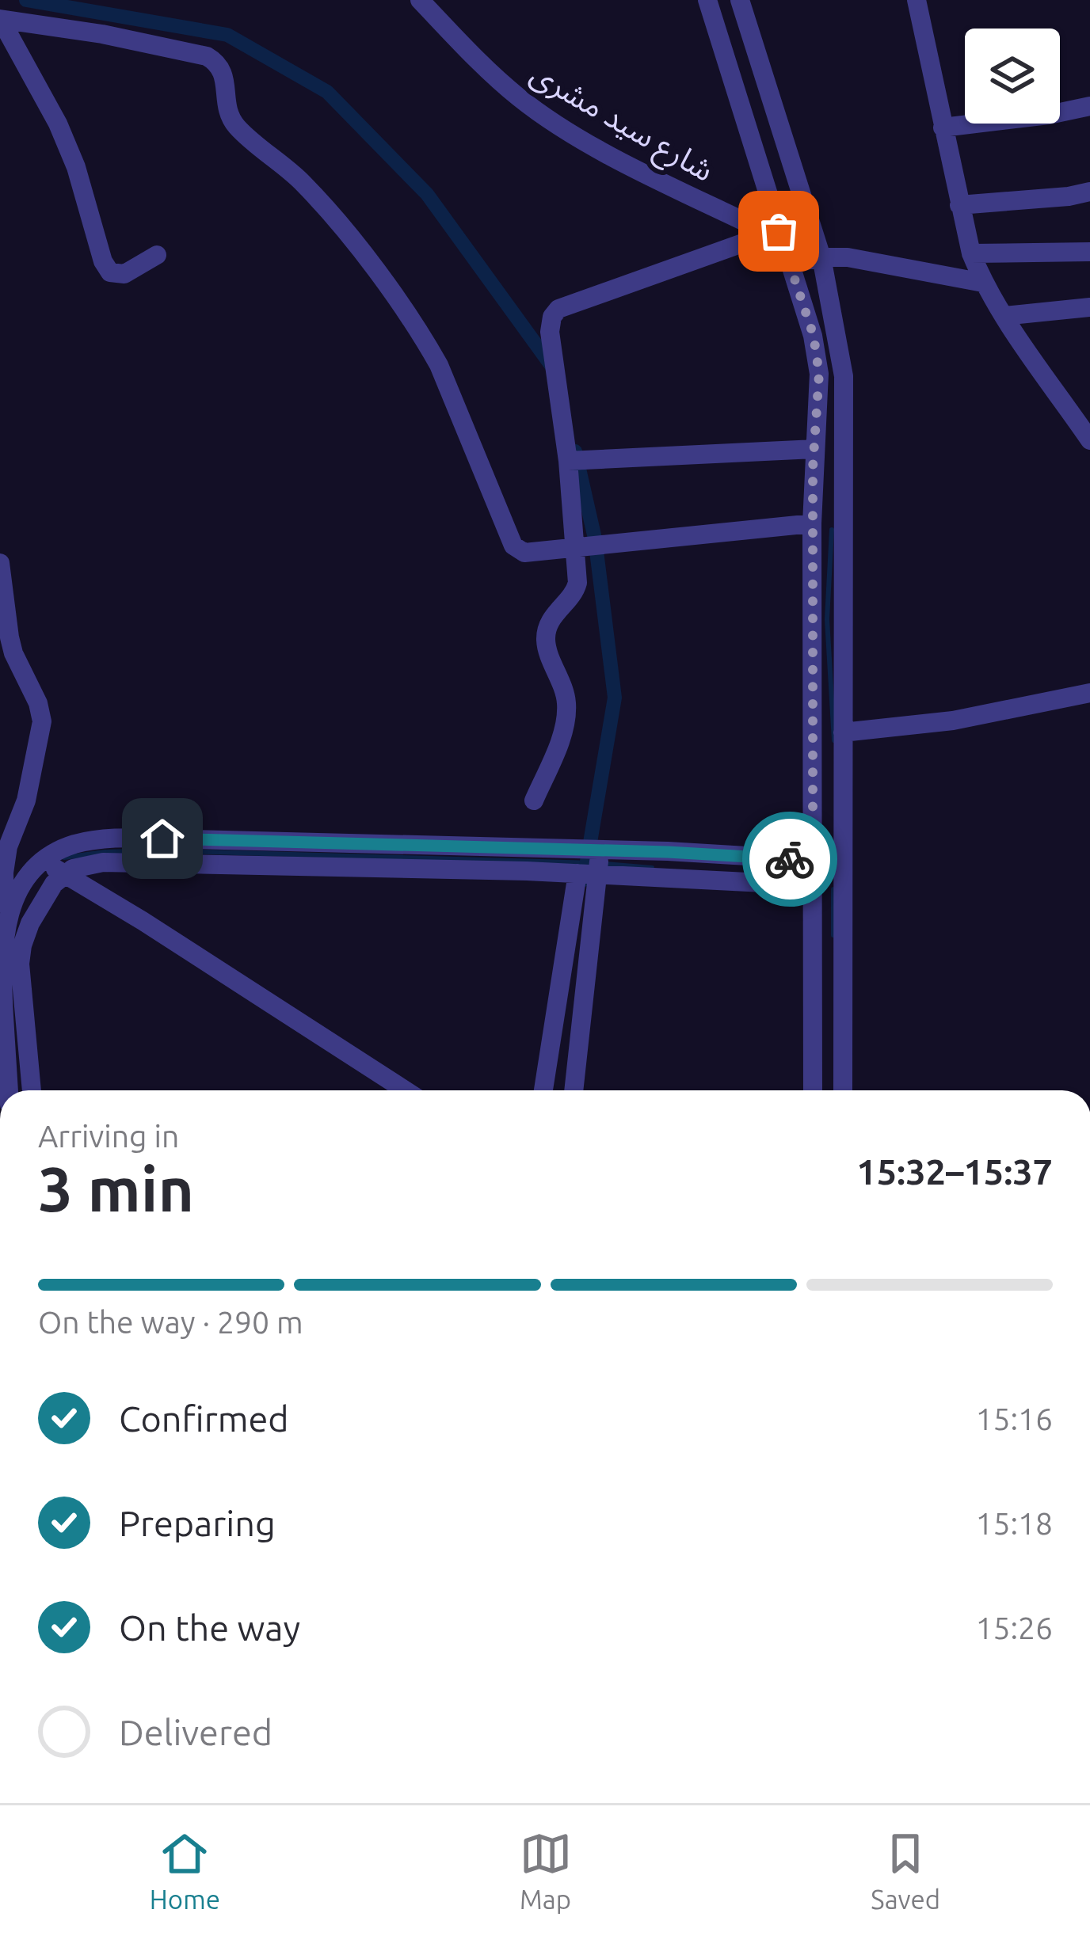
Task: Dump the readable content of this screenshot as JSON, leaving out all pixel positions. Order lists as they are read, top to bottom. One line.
{"streets":{"street":["شارع سيد مشرى"]},"page":{"heading":["3 min","Arriving in","15:32–15:37"],"bar":"On the way · 290 m","list":[["Confirmed","15:16"],["Preparing","15:18"],["On the way","15:26"],"Delivered"],"tabs":["Home","Map","Saved"]}}
